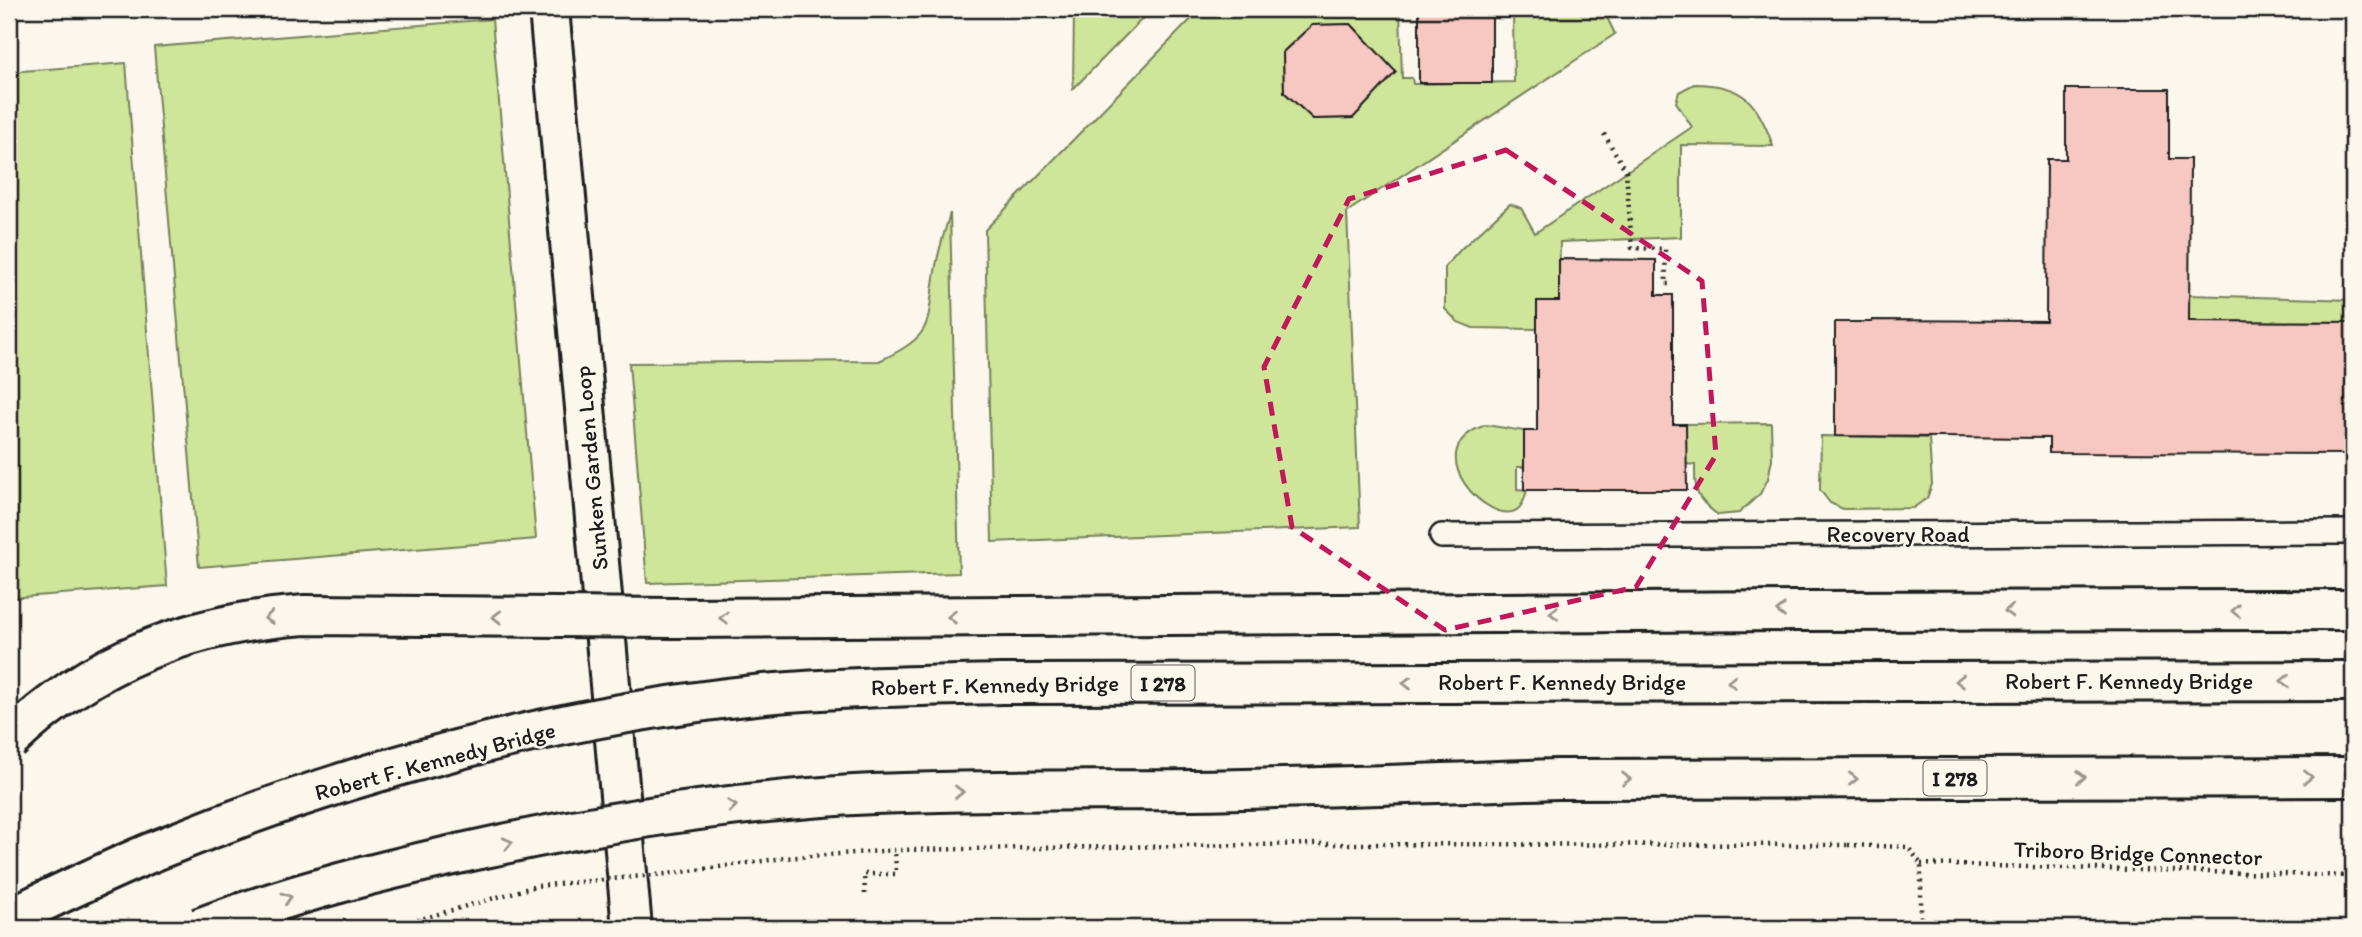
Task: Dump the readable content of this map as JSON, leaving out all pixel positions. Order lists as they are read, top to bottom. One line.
{"streets":{"main road":["Sunken Garden Loop","Robert F. Kennedy Bridge","I 278"],"lane":["Recovery Road"],"path":["Triboro Bridge Connector"]}}
